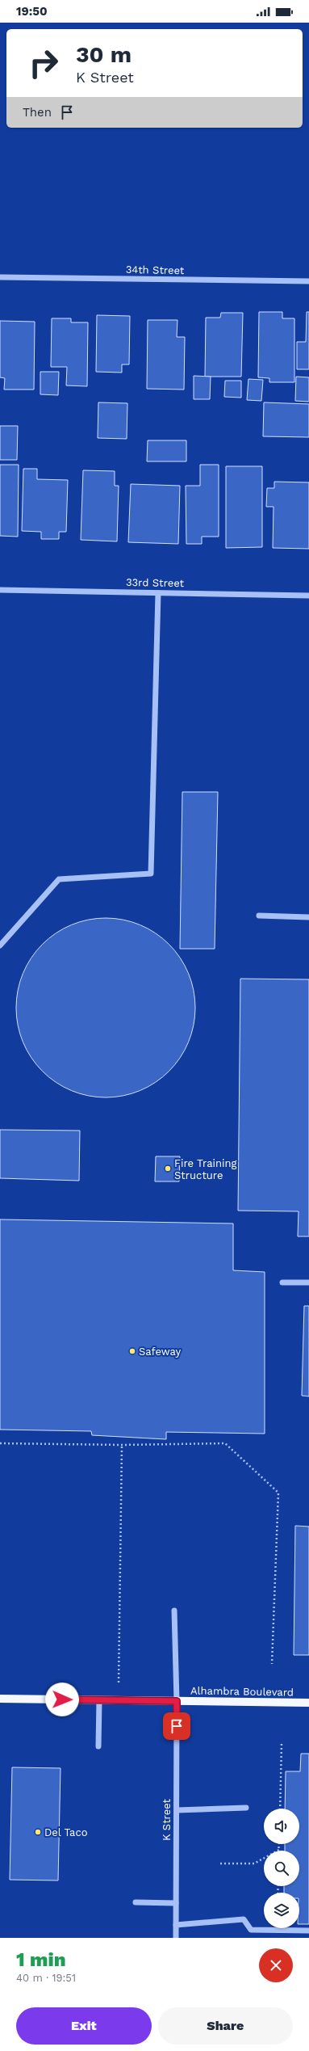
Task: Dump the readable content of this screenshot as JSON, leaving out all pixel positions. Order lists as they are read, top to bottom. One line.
{"streets":{"main road":["Alhambra Boulevard"],"street":["34th Street","33rd Street","K Street"]},"crossings":[["Alhambra Boulevard","K Street"]],"places":["Fire Training Structure","Safeway","Del Taco"],"page":{"status":"19:50","turn":["30 m","K Street"],"then":"Then","heading":["1 min","40 m · 19:51"],"buttons":["Exit","Share"]}}
